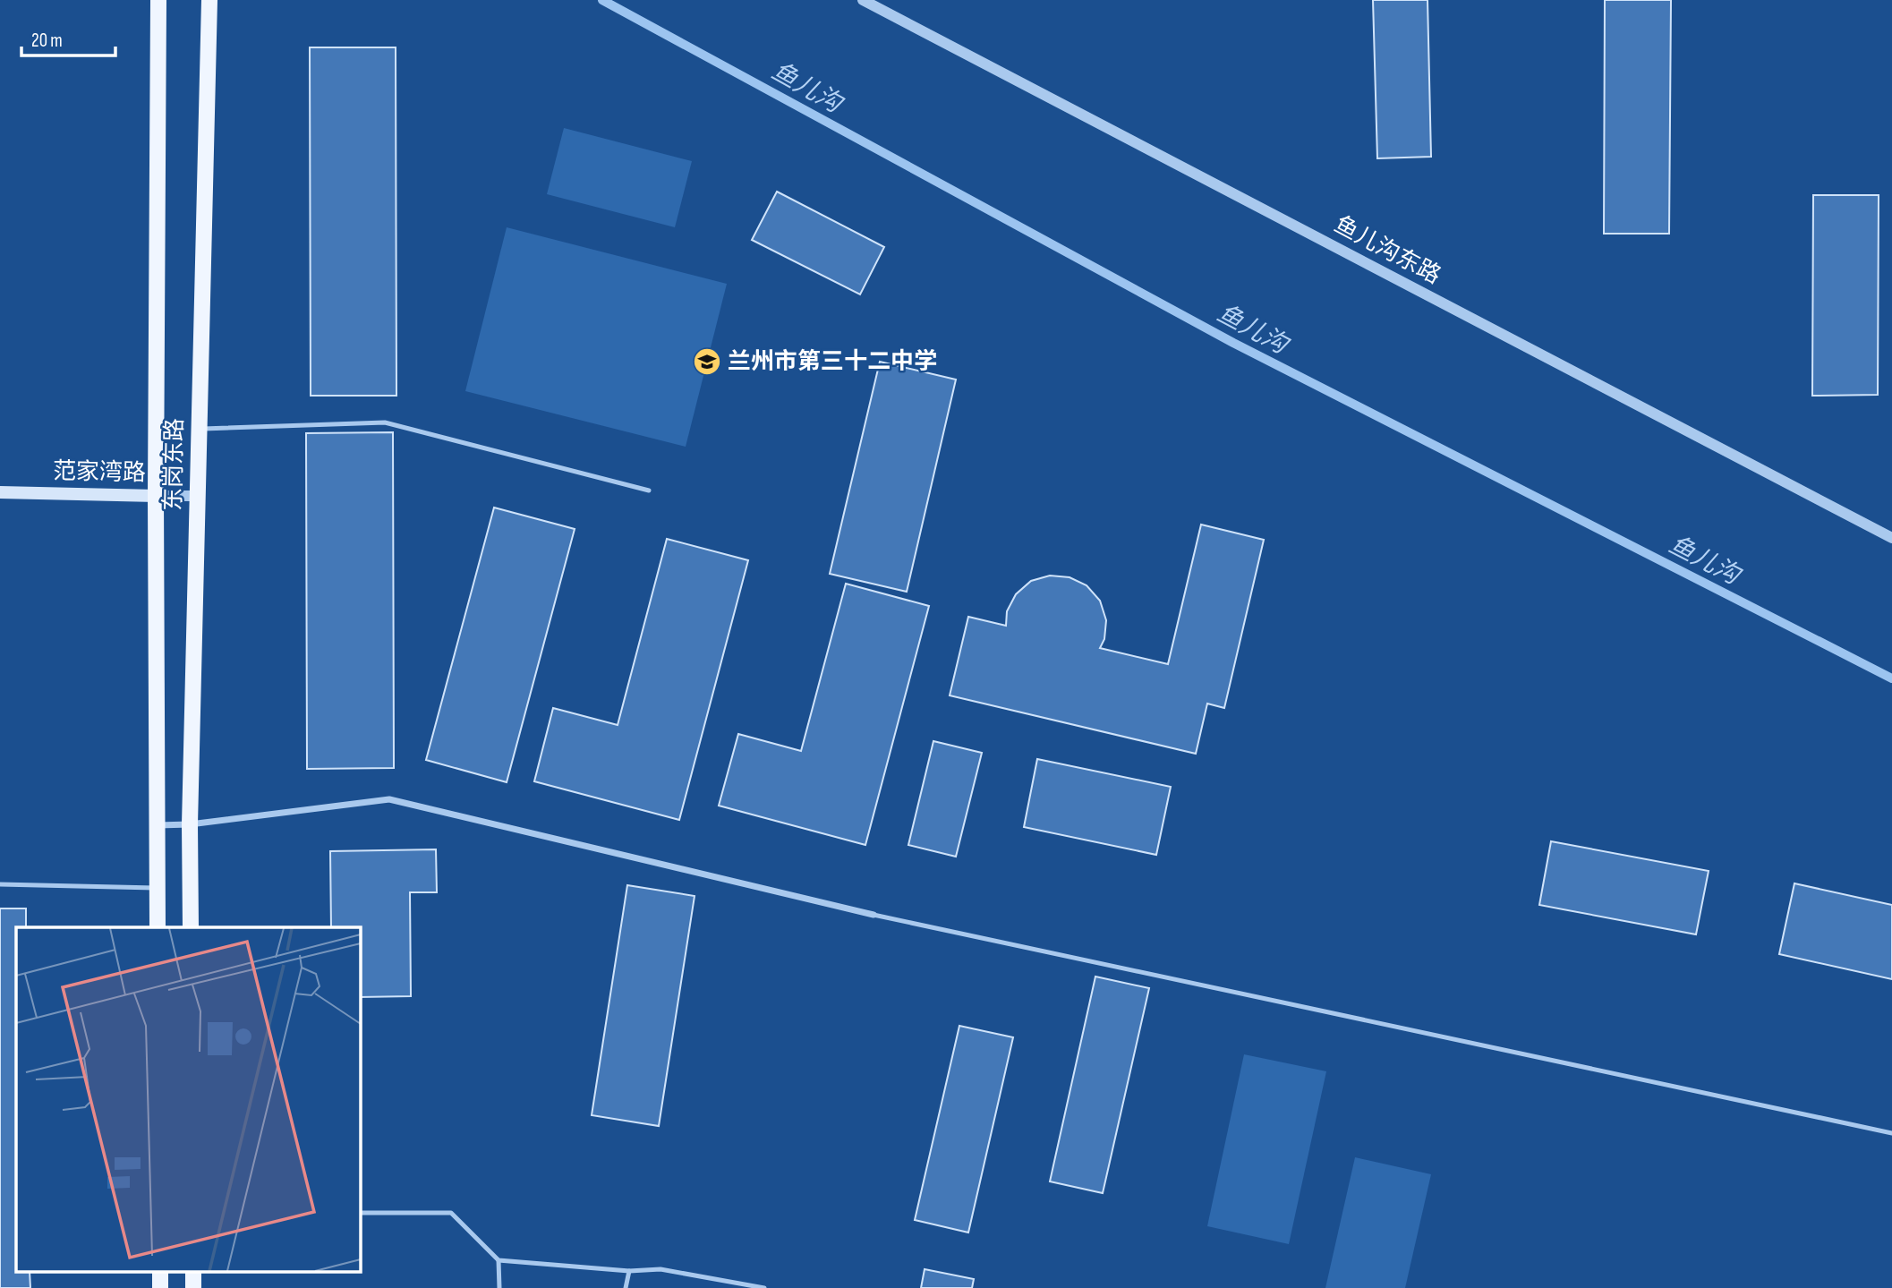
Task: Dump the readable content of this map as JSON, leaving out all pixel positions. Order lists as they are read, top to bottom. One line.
{"streets":{"main road":["东岗东路","范家湾路"],"street":["鱼儿沟东路"]},"crossings":[["东岗东路","范家湾路"]],"water":["鱼儿沟"],"places":{"school or university":["兰州市第三十二中学"]},"scale_bar":"20 m"}
